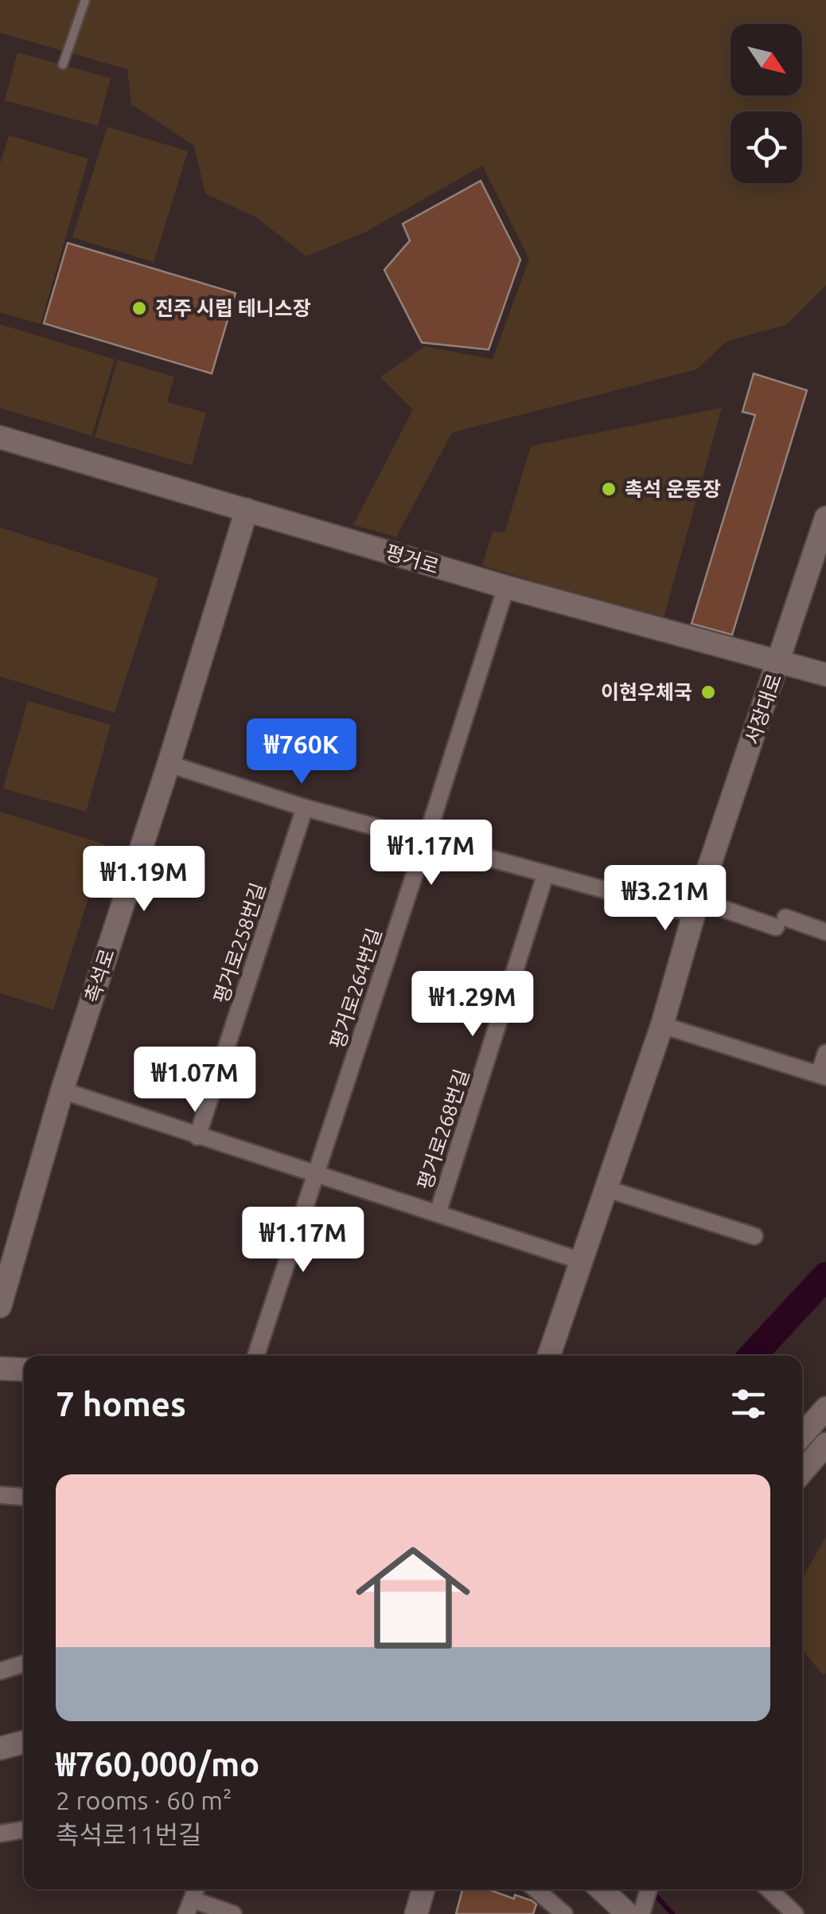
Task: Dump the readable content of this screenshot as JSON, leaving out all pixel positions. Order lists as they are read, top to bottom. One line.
{"streets":{"street":["평거로","서장대로","평거로258번길","촉석로","평거로264번길","평거로268번길"]},"crossings":[["평거로","서장대로"],["평거로","촉석로"],["평거로","평거로264번길"]],"places":["진주 시립 테니스장","촉석 운동장","이현우체국"],"north":"bottom right","page":{"price":["₩760K","₩1.17M","₩1.19M","₩3.21M","₩1.29M","₩1.07M","₩1.17M"],"heading":"7 homes","list":[{"name":"₩760,000/mo","note":"2 rooms · 60 m² · 촉석로11번길"}]}}
